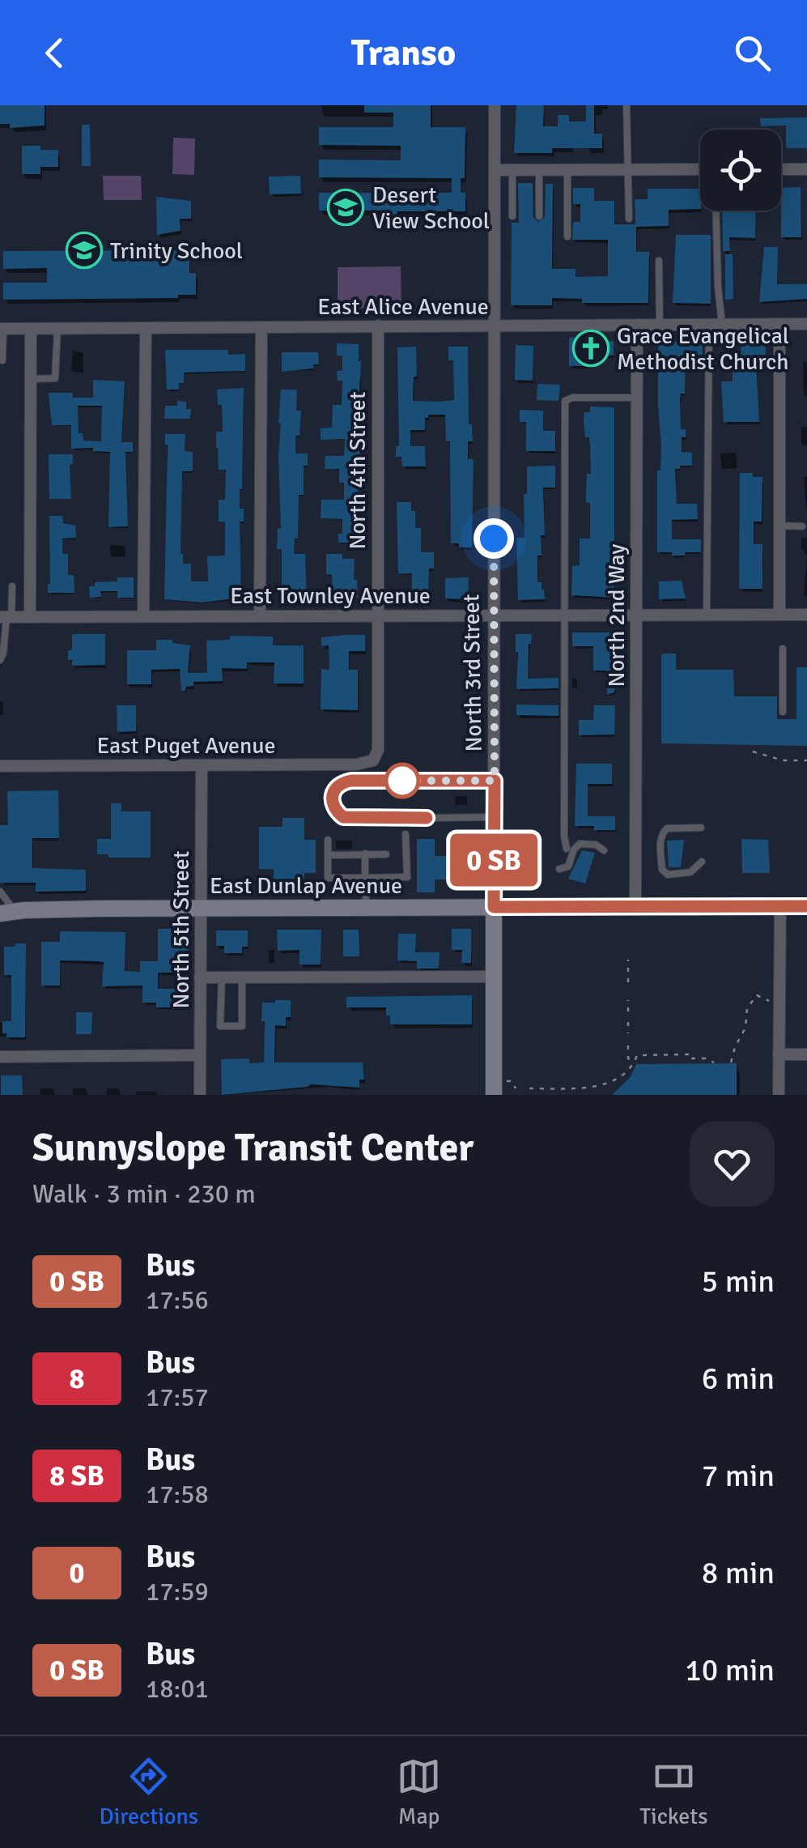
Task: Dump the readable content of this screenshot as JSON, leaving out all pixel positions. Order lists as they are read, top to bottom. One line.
{"streets":{"main road":["North 3rd Street","East Dunlap Avenue"],"street":["East Alice Avenue","North 4th Street","East Townley Avenue","North 2nd Way","East Puget Avenue","North 5th Street"]},"crossings":[["East Alice Avenue","North 4th Street"],["East Alice Avenue","North 2nd Way"],["East Alice Avenue","North 3rd Street"],["North 4th Street","East Townley Avenue"],["North 4th Street","East Puget Avenue"],["East Townley Avenue","North 2nd Way"],["East Townley Avenue","North 3rd Street"],["North 2nd Way","East Dunlap Avenue"],["North 3rd Street","East Dunlap Avenue"],["East Puget Avenue","North 5th Street"],["East Dunlap Avenue","North 5th Street"]],"places":{"school or university":["Desert View School","Trinity School"],"church":["Grace Evangelical Methodist Church"]},"page":{"header":"Transo","on_map":"0 SB","heading":["Sunnyslope Transit Center","Walk · 3 min · 230 m"],"list":[{"mark":"0 SB","name":"Bus","note":"17:56","value":"5 min"},{"mark":"8","name":"Bus","note":"17:57","value":"6 min"},{"mark":"8 SB","name":"Bus","note":"17:58","value":"7 min"},{"mark":"0","name":"Bus","note":"17:59","value":"8 min"},{"mark":"0 SB","name":"Bus","note":"18:01","value":"10 min"}],"tabs":["Directions","Map","Tickets"]}}
